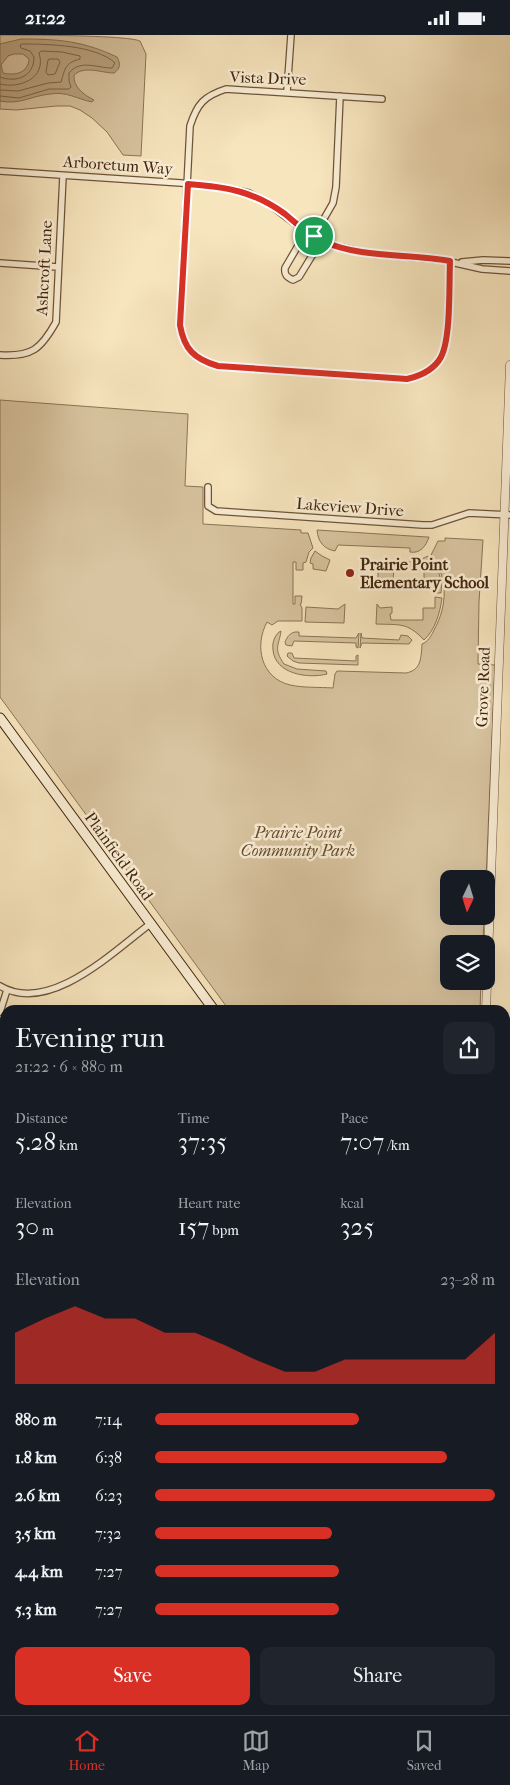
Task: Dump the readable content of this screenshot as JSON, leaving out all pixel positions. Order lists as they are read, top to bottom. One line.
{"streets":{"main road":["Plainfield Road"],"street":["Vista Drive","Arboretum Way","Ashcroft Lane","Lakeview Drive","Grove Road"]},"crossings":[["Vista Drive","Arboretum Way"],["Arboretum Way","Ashcroft Lane"],["Lakeview Drive","Grove Road"]],"parks":["Prairie Point Community Park"],"places":["Prairie Point Elementary School"],"north":"bottom","page":{"status":"21:22","heading":["Evening run","21:22 · 6 × 880 m"],"stats":[["Distance","5.28 km"],["Time","37:35"],["Pace","7:07 /km"],["Elevation","30 m"],["Heart rate","157 bpm"],["kcal","325"]],"chart":["Elevation","23–28 m"],"list":[{"name":"880 m","note":"7:14"},{"name":"1.8 km","note":"6:38"},{"name":"2.6 km","note":"6:23"},{"name":"3.5 km","note":"7:32"},{"name":"4.4 km","note":"7:27"},{"name":"5.3 km","note":"7:27"}],"buttons":["Save","Share"],"tabs":["Home","Map","Saved"]}}
